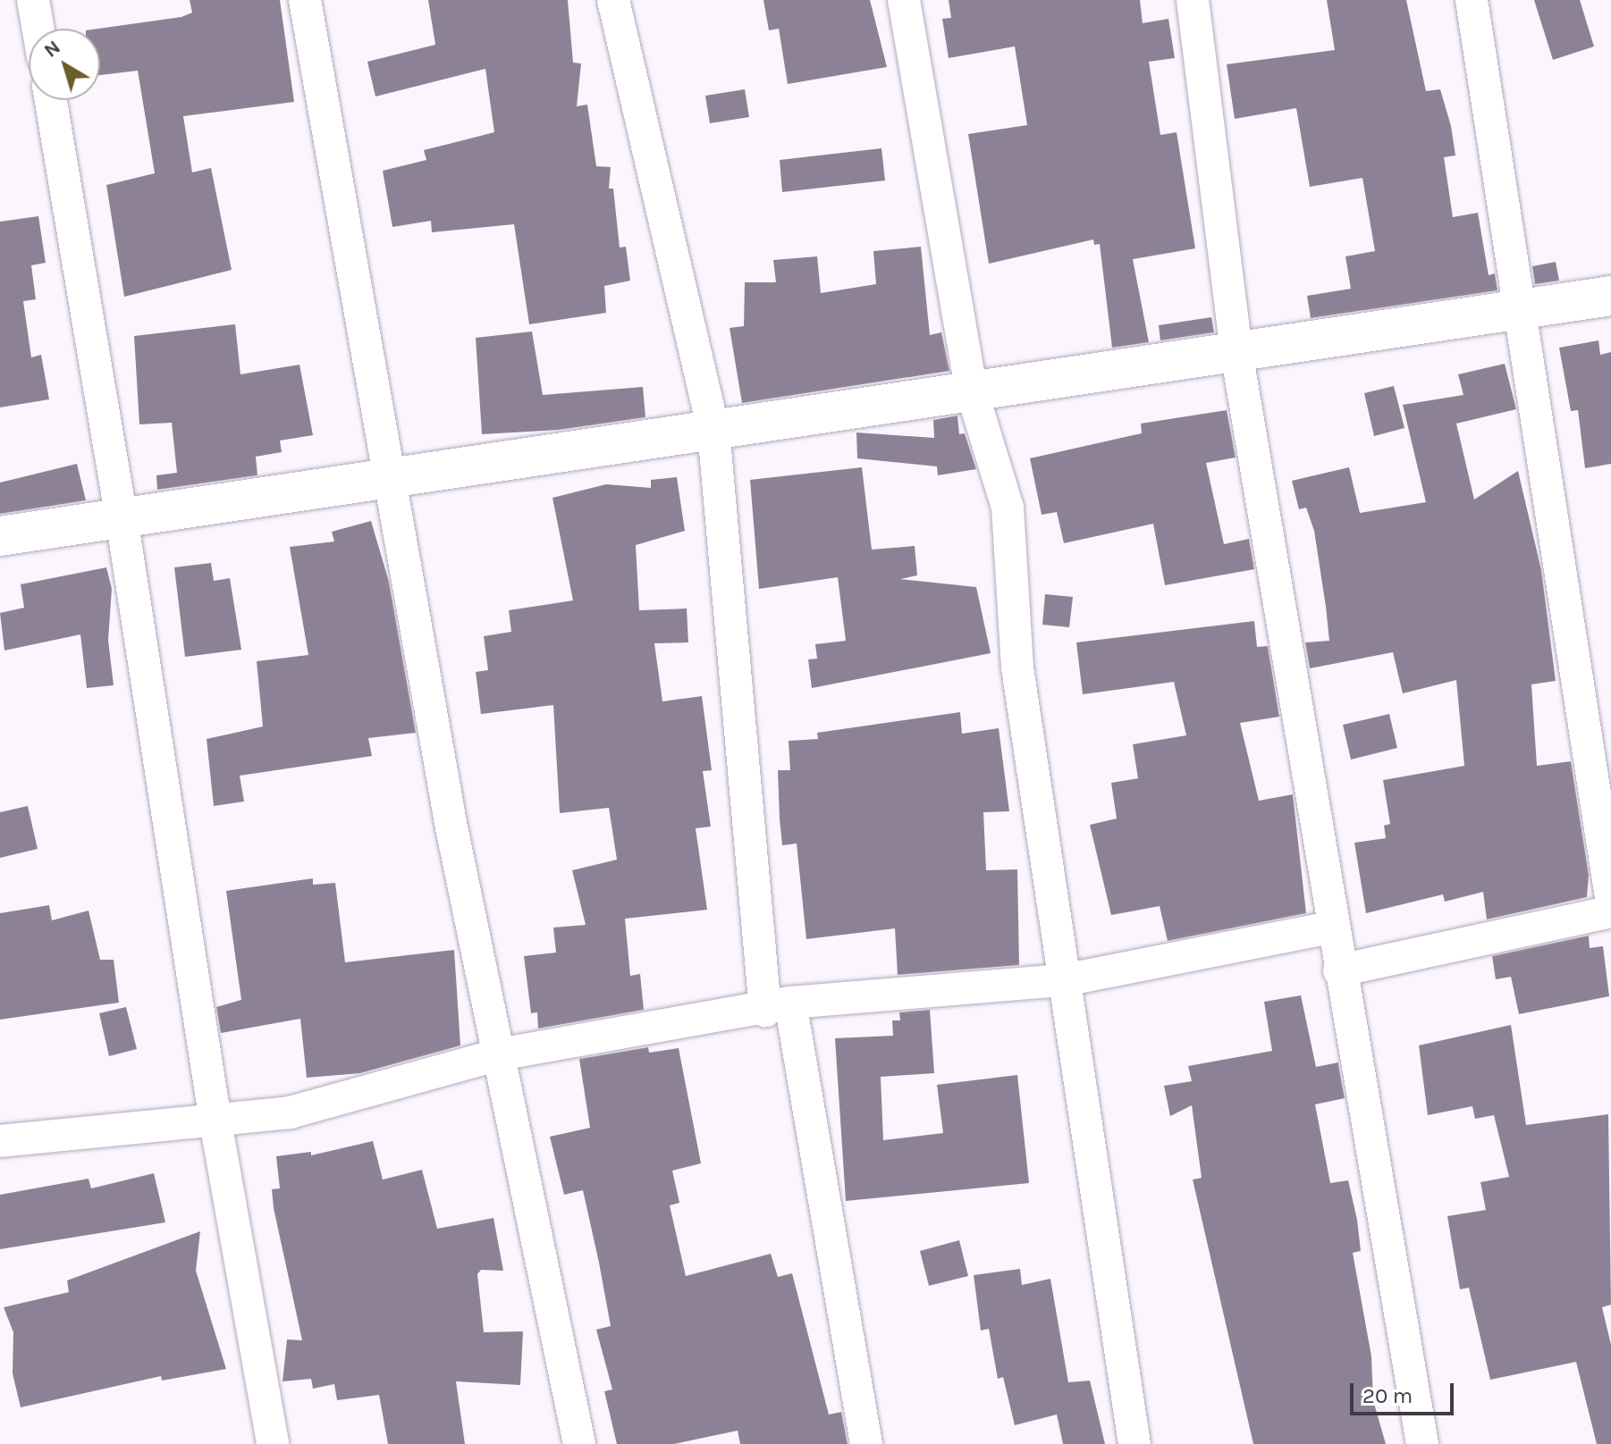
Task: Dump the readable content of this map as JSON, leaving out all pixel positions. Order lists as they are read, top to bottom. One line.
{"scale_bar":"20 m","north":"top left"}
